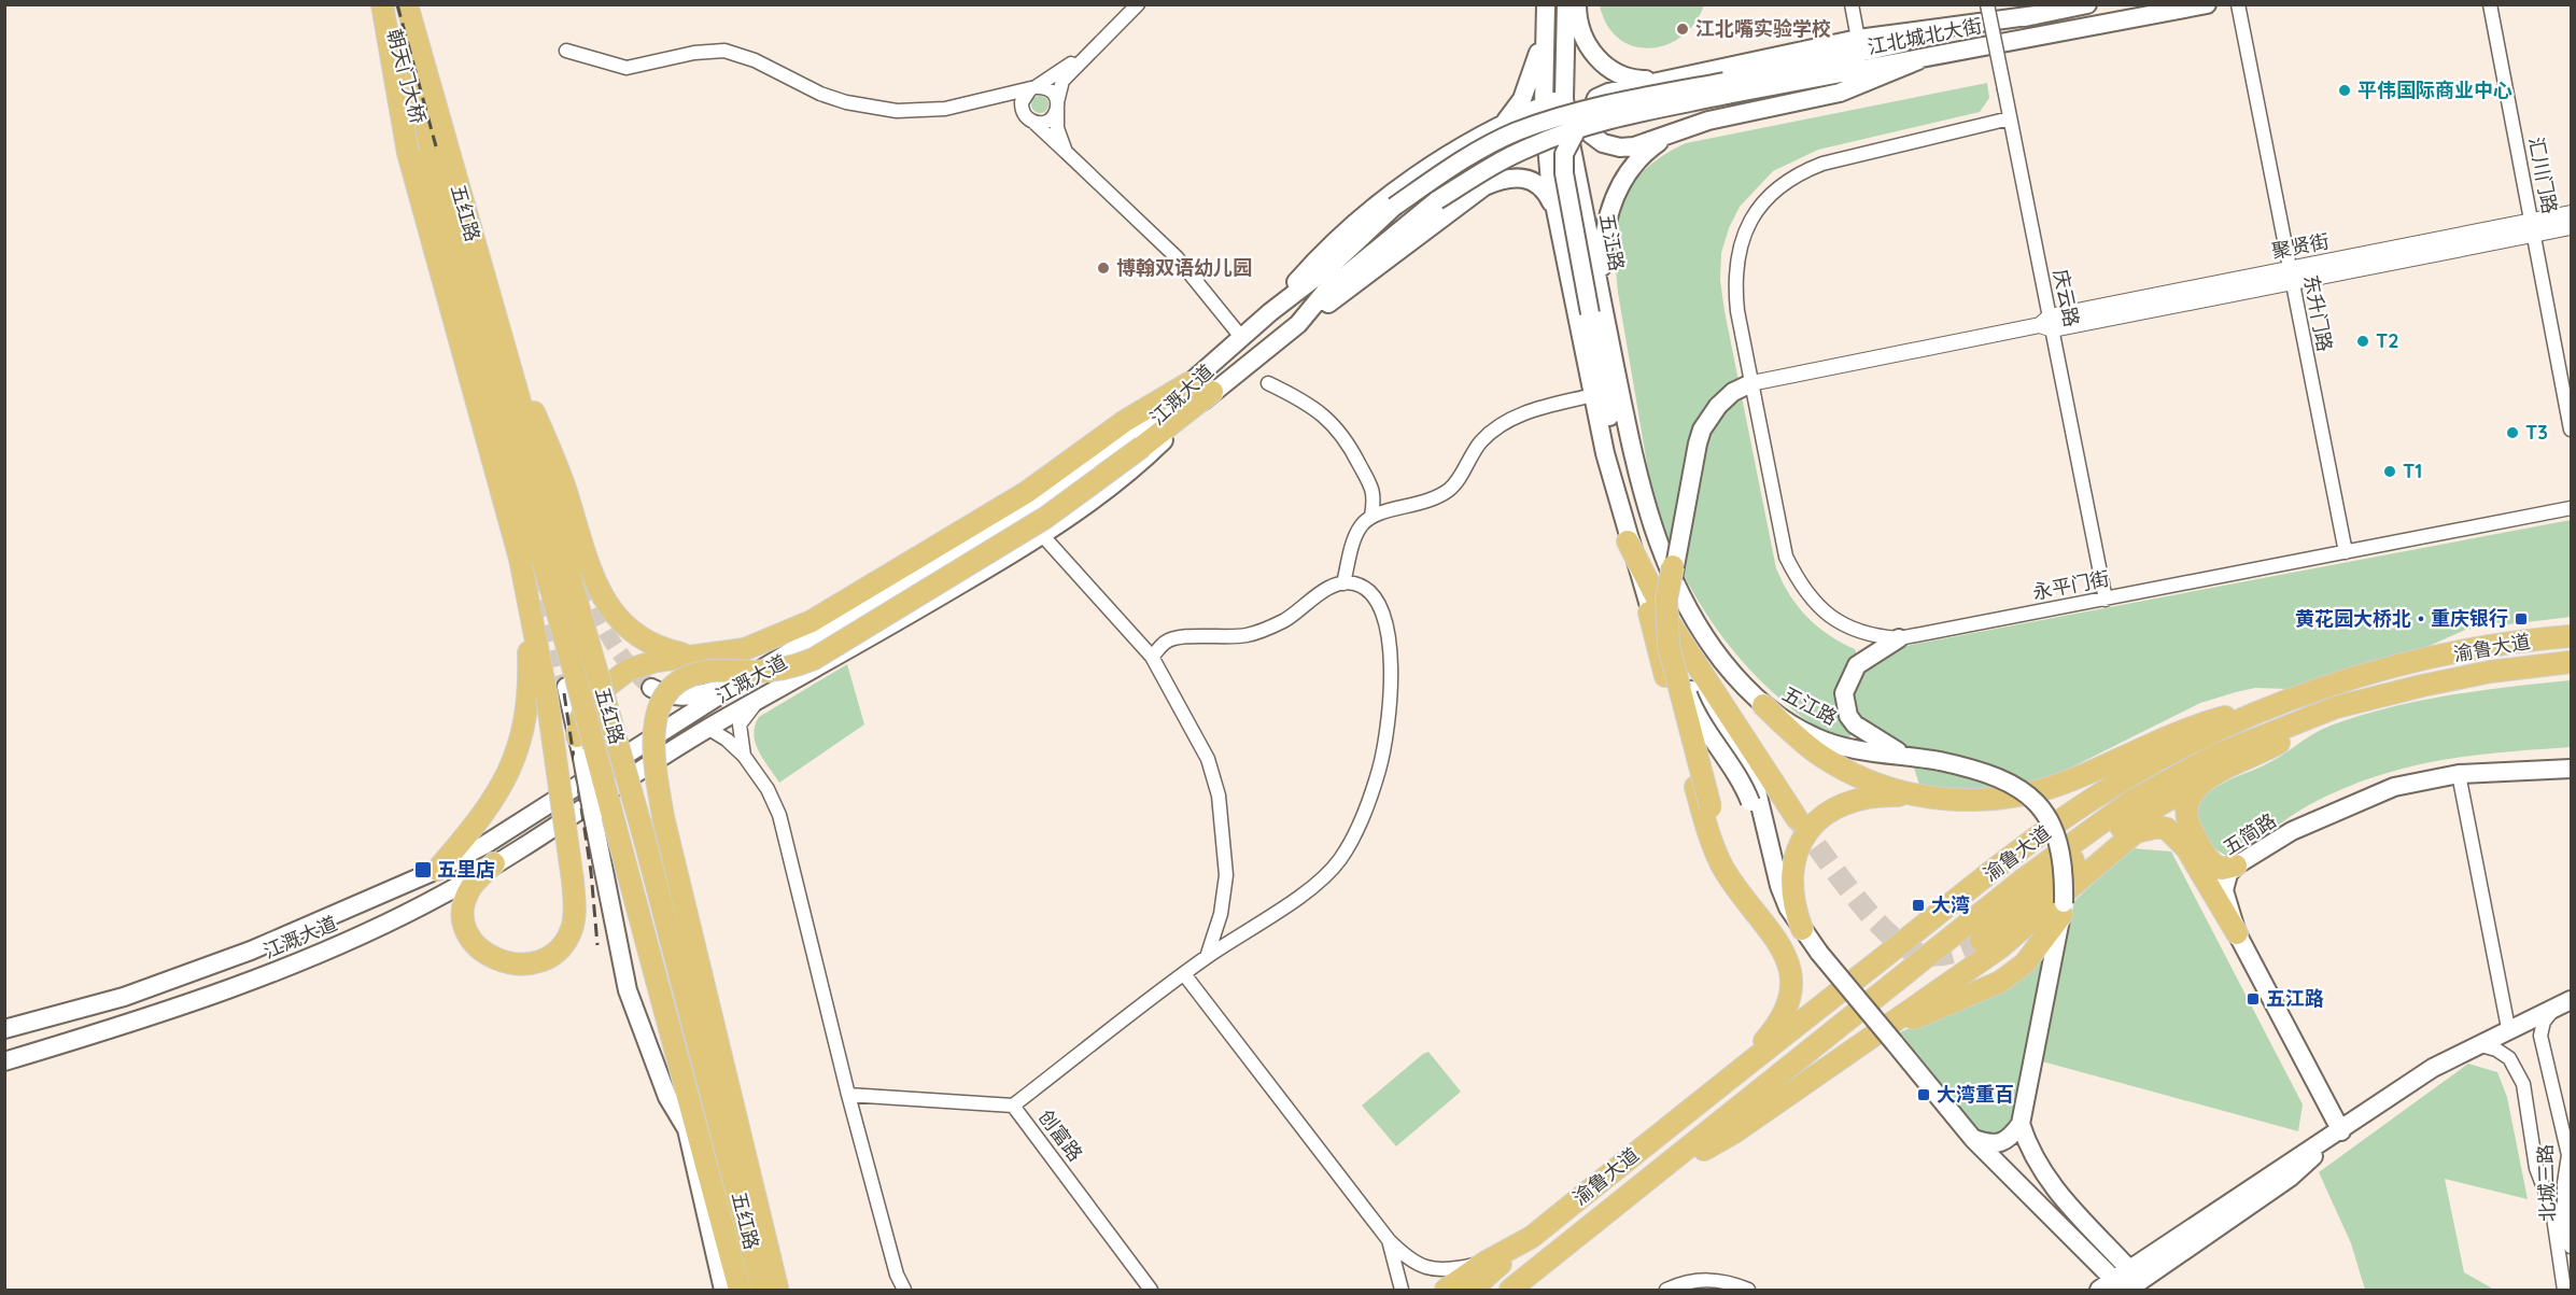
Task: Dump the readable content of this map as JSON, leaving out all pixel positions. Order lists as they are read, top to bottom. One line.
{"streets":{"highway":["朝天门大桥","五红路","渝鲁大道"],"main road":["江北城北大街","五江路","江溉大道","五简路"],"street":["汇川门路","聚贤街","庆云路","东升门路","永平门街","创富路","北城三路"]},"crossings":[["江北城北大街","江溉大道"],["朝天门大桥","五红路"],["汇川门路","聚贤街"],["聚贤街","庆云路"],["聚贤街","东升门路"],["聚贤街","永平门街"],["庆云路","永平门街"],["东升门路","永平门街"]],"places":{"other":["江北嘴实验学校","平伟国际商业中心","博翰双语幼儿园","T2","T3","T1"],"transit":["黄花园大桥北‧重庆银行","五里店","大湾","五江路","大湾重百"]}}
